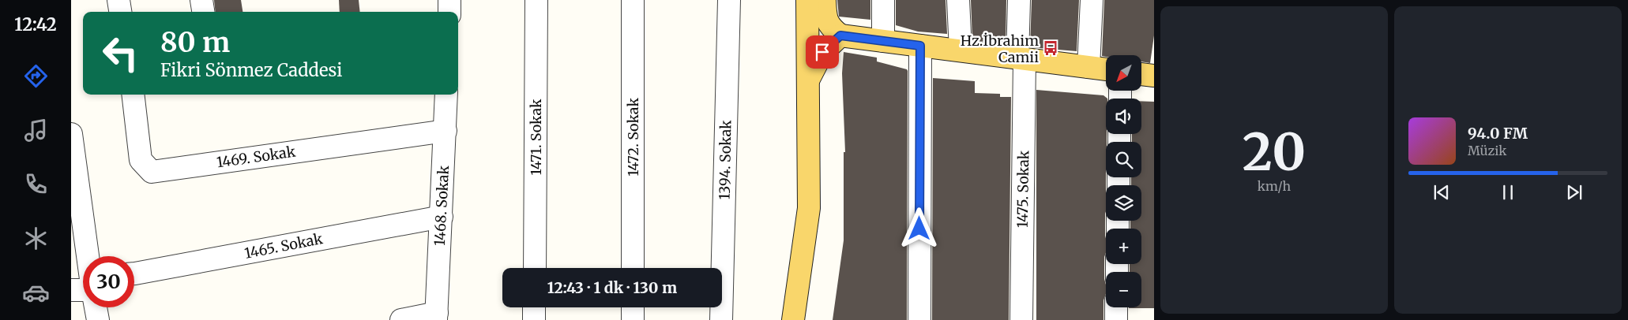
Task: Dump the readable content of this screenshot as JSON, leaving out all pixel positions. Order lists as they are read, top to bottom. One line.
{"streets":{"street":["1471. Sokak","1472. Sokak","1469. Sokak","1394. Sokak","1475. Sokak","1468. Sokak","1465. Sokak"]},"crossings":[["1469. Sokak","1468. Sokak"],["1468. Sokak","1465. Sokak"]],"places":{"bus stop":["Hz.İbrahim Camii"]},"north":"bottom left","page":{"tabs":"12:42","tile":["20","km/h"],"turn":["80 m","Fikri Sönmez Caddesi"],"map_buttons":["+","−"],"song":["94.0 FM","Müzik"],"limit":"30","trip":"12:43 · 1 dk · 130 m"}}
